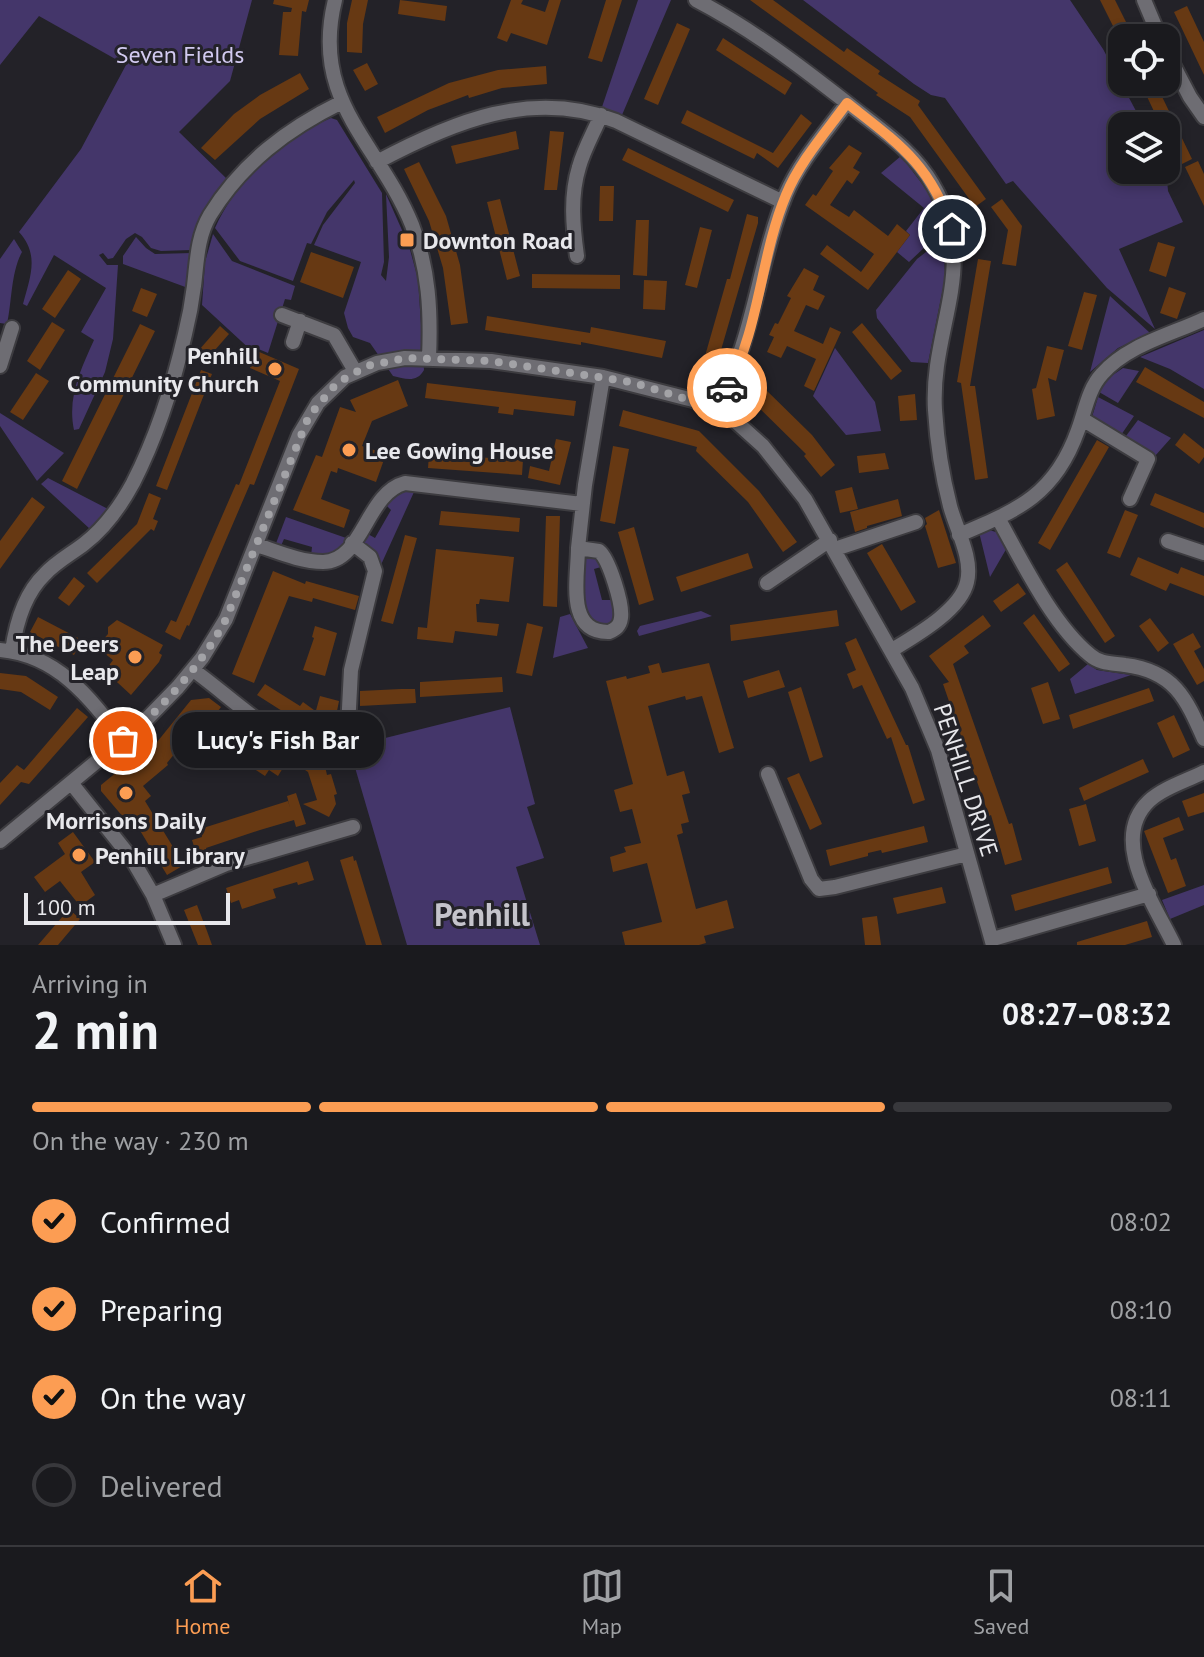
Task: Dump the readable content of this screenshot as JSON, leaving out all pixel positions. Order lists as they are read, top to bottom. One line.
{"streets":{"street":["PENHILL DRIVE"]},"districts":["Penhill"],"parks":["Seven Fields"],"places":{"transit":["Downton Road"],"other":["Penhill Community Church","Lee Gowing House","The Deers Leap","Lucy's Fish Bar","Morrisons Daily","Penhill Library"]},"scale_bar":"100 m","page":{"bubble":"Lucy's Fish Bar","scale":"100 m","heading":["2 min","Arriving in","08:27–08:32"],"bar":"On the way · 230 m","list":[["Confirmed","08:02"],["Preparing","08:10"],["On the way","08:11"],"Delivered"],"tabs":["Home","Map","Saved"]}}
